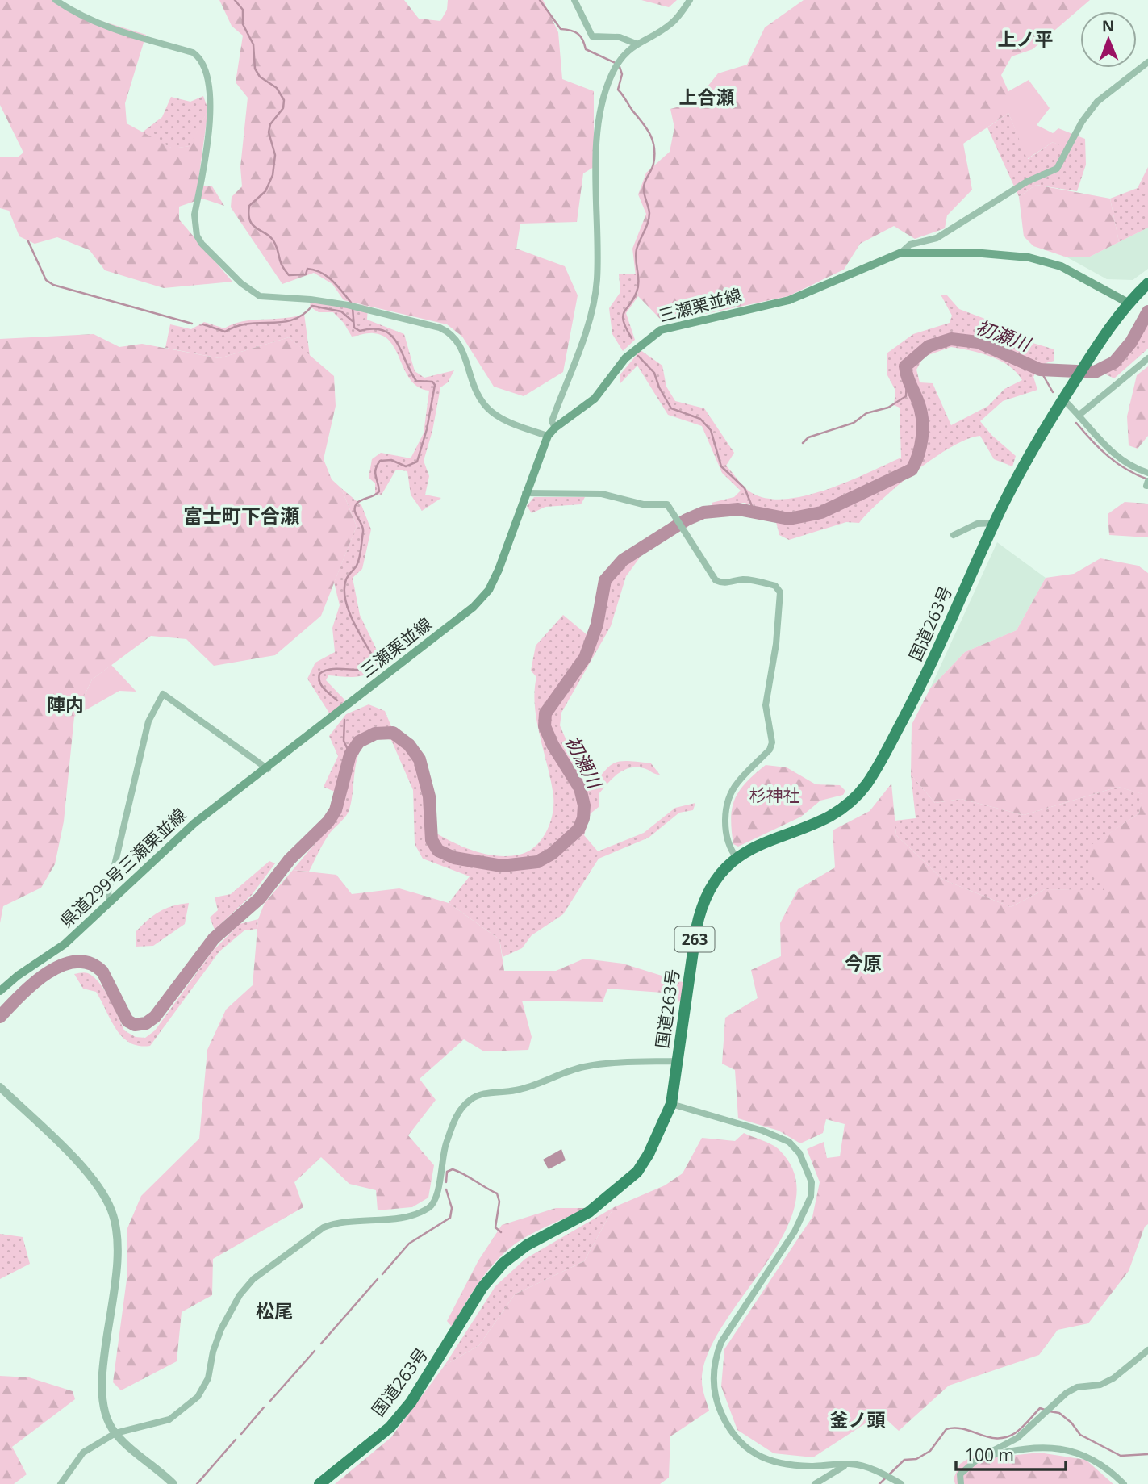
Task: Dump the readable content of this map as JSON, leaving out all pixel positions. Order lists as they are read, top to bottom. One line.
{"streets":{"highway":["国道263号","263"],"main road":["三瀬栗並線","県道299号三瀬栗並線"]},"crossings":[["三瀬栗並線","国道263号"],["三瀬栗並線","県道299号三瀬栗並線"]],"districts":["上ノ平","上合瀬","富士町下合瀬","陣内","今原","松尾","釜ノ頭"],"water":["初瀬川"],"parks":["杉神社"],"scale_bar":"100 m","north":"top"}
